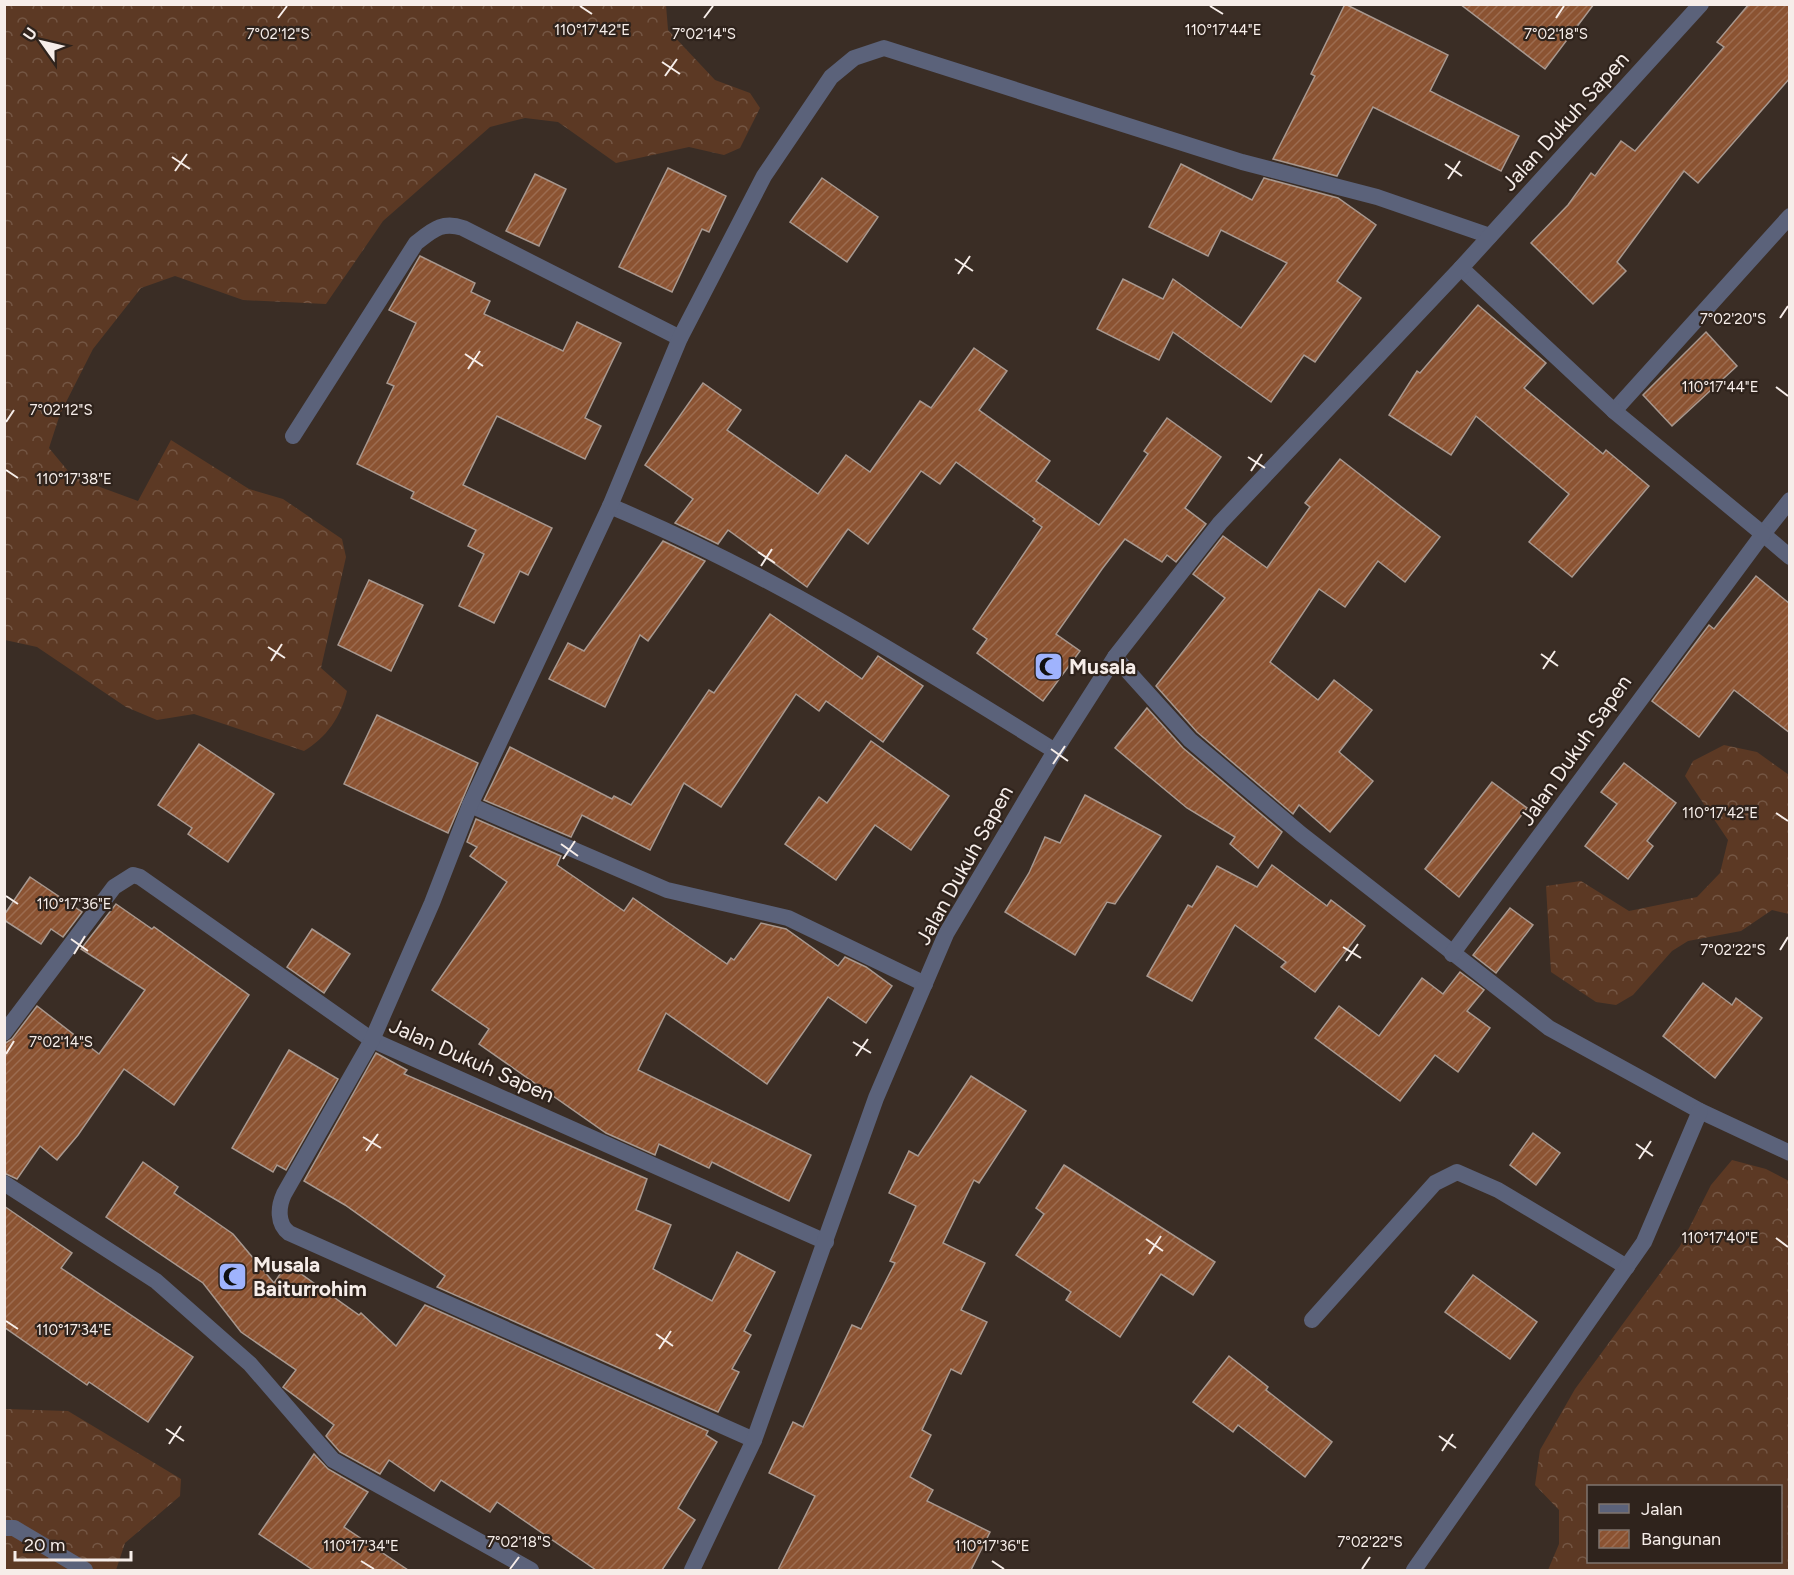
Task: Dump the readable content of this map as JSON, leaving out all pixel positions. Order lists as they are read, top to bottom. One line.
{"streets":{"street":["Jalan Dukuh Sapen"]},"places":{"mosque":["Musala","Musala Baiturrohim"]},"legend":["Jalan","Bangunan"],"scale_bar":"20 m","north":"top left","coordinates":["110°17'42\"E","110°17'44\"E","7°02'12\"S","7°02'14\"S","7°02'18\"S","7°02'20\"S","110°17'38\"E","110°17'36\"E","7°02'22\"S","110°17'40\"E","110°17'34\"E"]}
